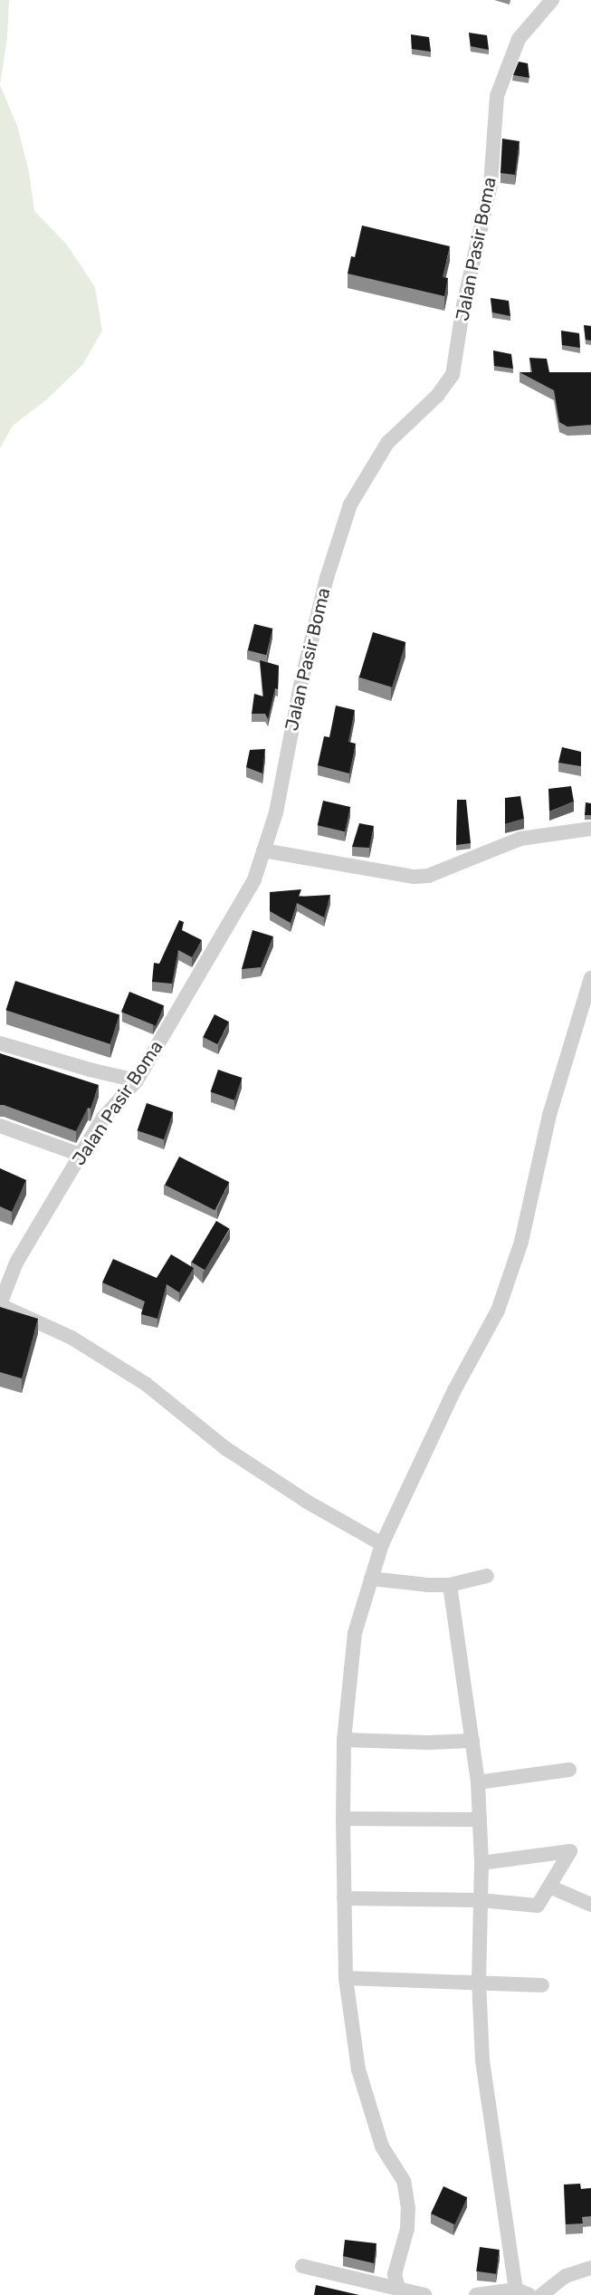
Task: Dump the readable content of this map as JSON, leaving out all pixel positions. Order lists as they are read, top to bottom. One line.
{"streets":{"street":["Jalan Pasir Boma"]}}
